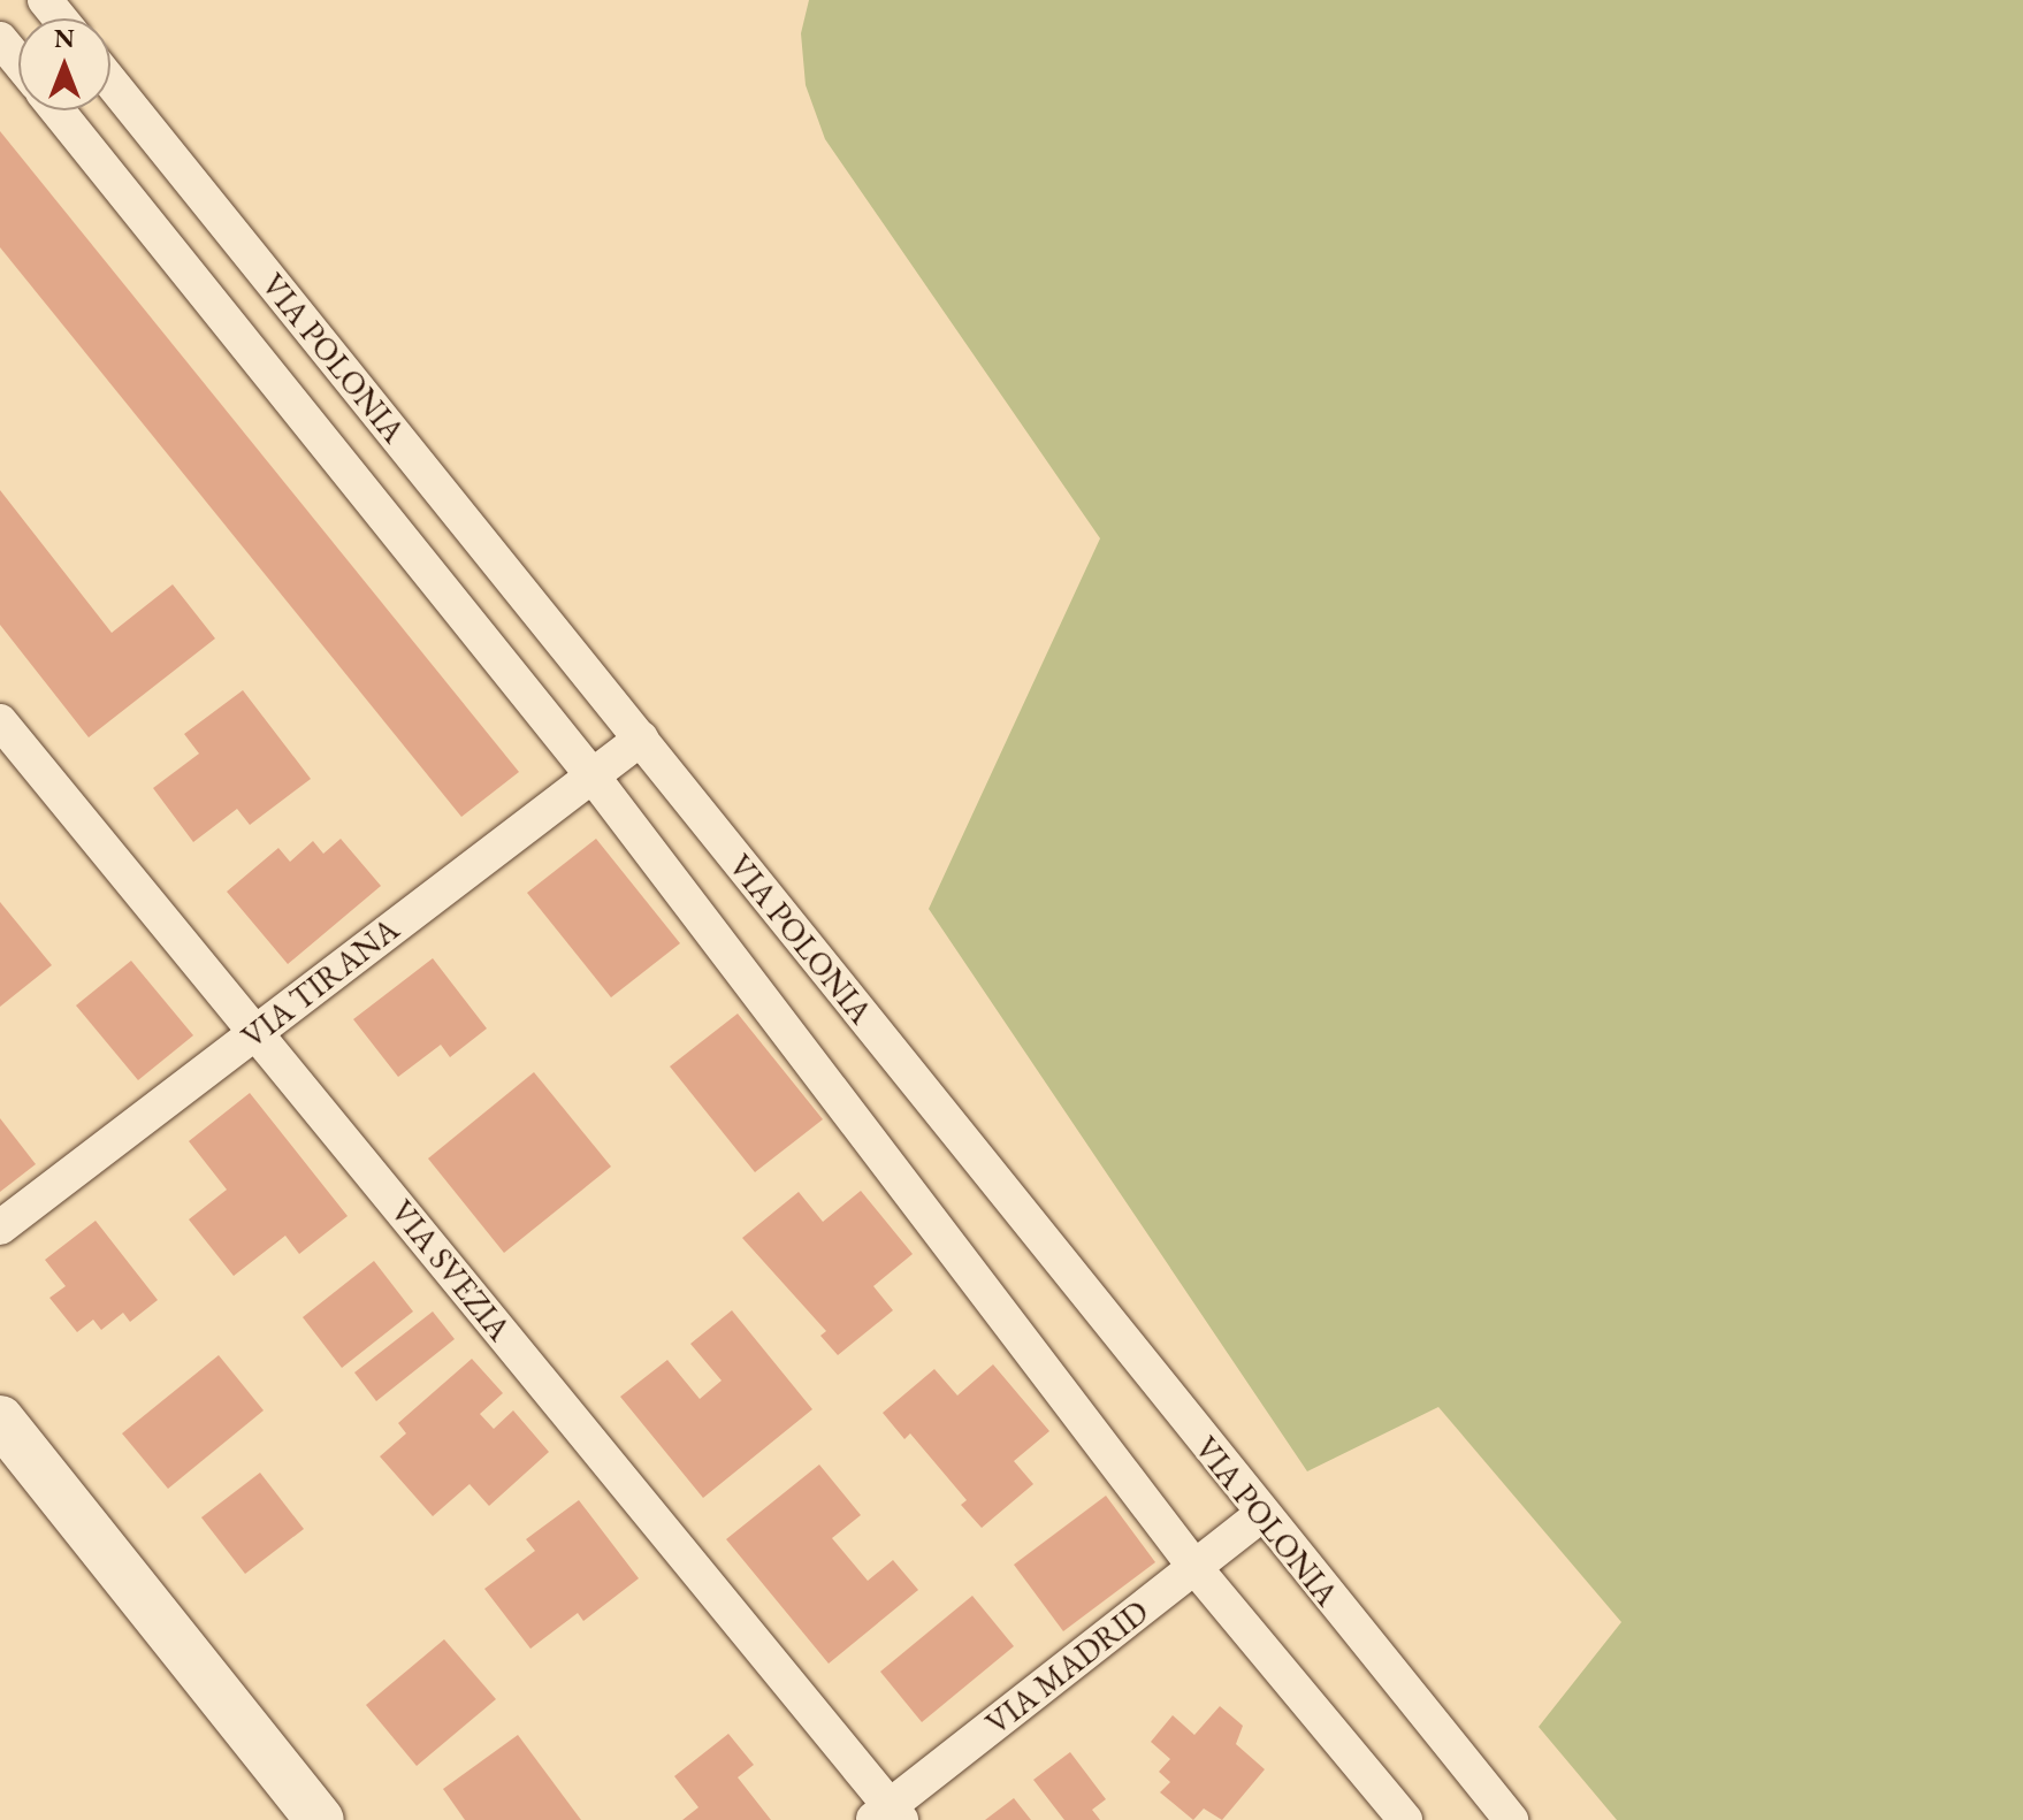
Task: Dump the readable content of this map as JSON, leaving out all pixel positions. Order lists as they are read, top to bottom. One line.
{"streets":{"street":["VIA POLONIA","VIA TIRANA","VIA SVEZIA","VIA MADRID"]},"crossings":[["VIA POLONIA","VIA TIRANA"],["VIA POLONIA","VIA MADRID"],["VIA TIRANA","VIA SVEZIA"],["VIA SVEZIA","VIA MADRID"]],"north":"top"}
